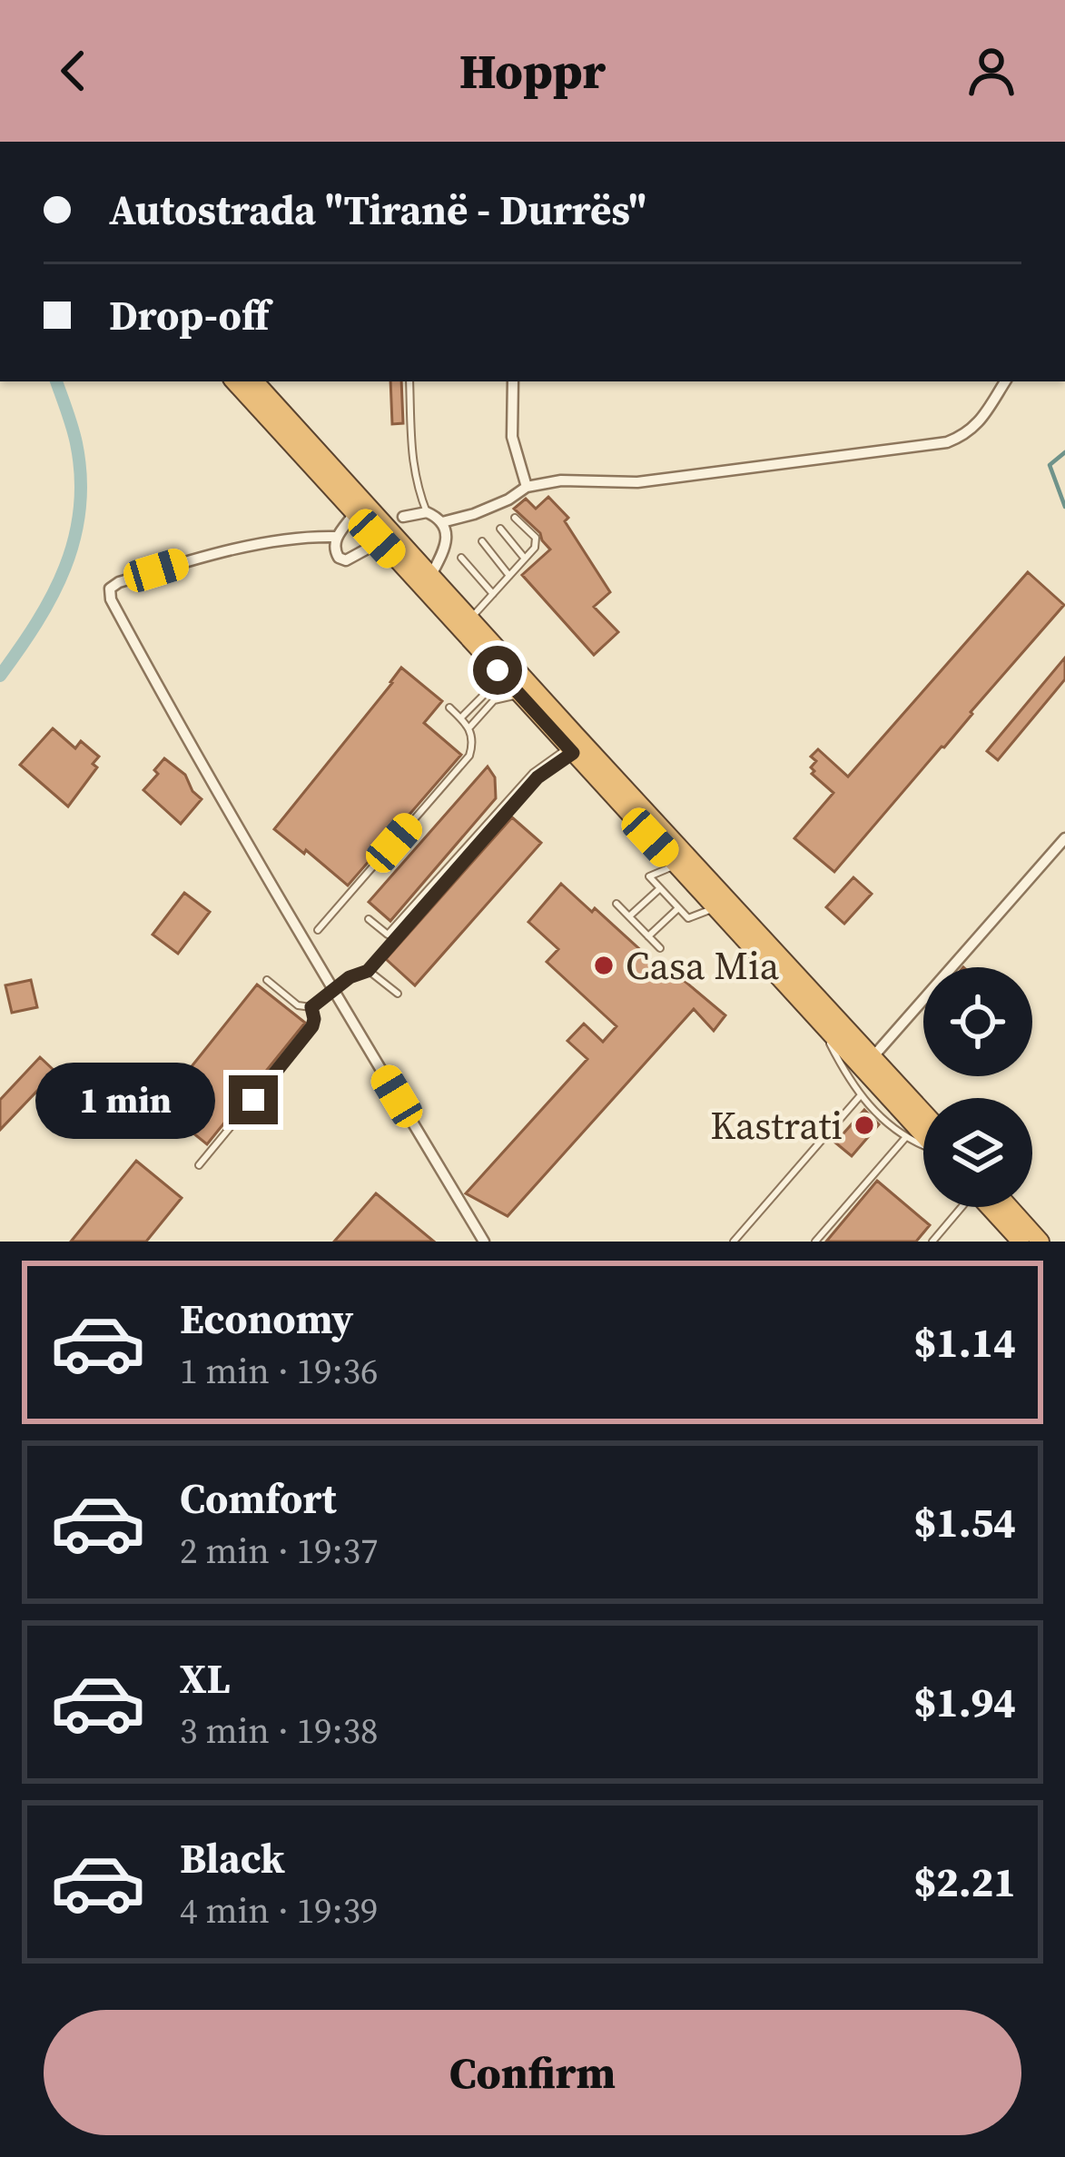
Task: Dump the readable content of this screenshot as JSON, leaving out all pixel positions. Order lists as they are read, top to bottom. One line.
{"places":["Casa Mia","Kastrati"],"page":{"header":"Hoppr","banner":["Autostrada \"Tiranë - Durrës\"","Drop-off"],"bubble":"1 min","list":[{"name":"Economy","note":"1 min · 19:36","value":"$1.14"},{"name":"Comfort","note":"2 min · 19:37","value":"$1.54"},{"name":"XL","note":"3 min · 19:38","value":"$1.94"},{"name":"Black","note":"4 min · 19:39","value":"$2.21"}],"buttons":"Confirm"}}
